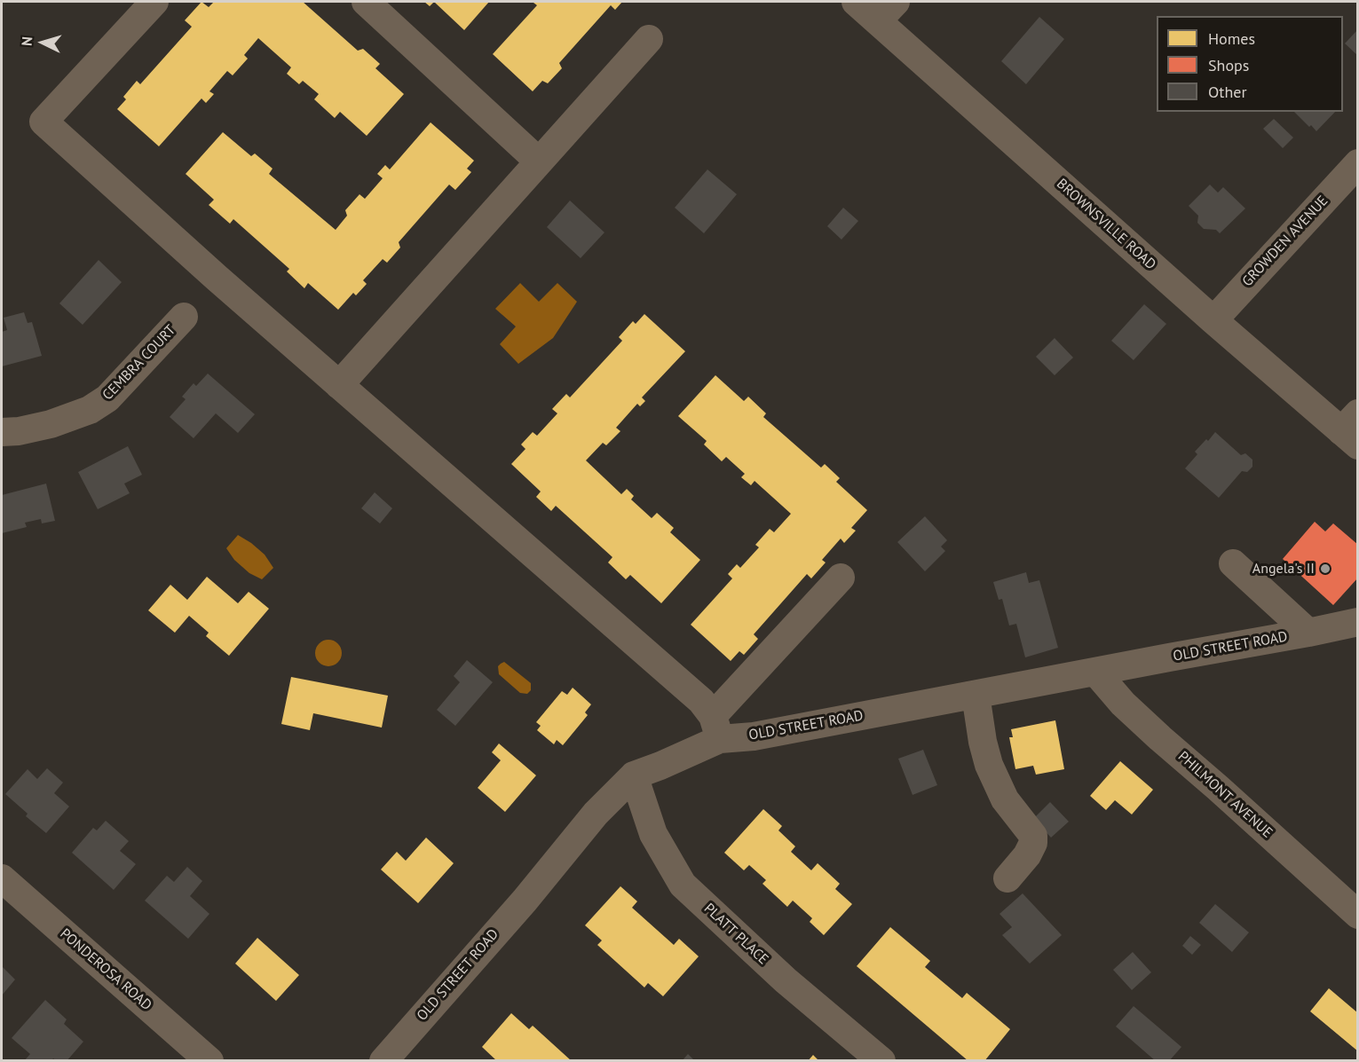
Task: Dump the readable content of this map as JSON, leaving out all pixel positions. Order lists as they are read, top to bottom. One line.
{"streets":{"street":["BROWNSVILLE ROAD","GROWDEN AVENUE","CEMBRA COURT","OLD STREET ROAD","PHILMONT AVENUE","PLATT PLACE","PONDEROSA ROAD"]},"crossings":[["BROWNSVILLE ROAD","GROWDEN AVENUE"],["OLD STREET ROAD","PHILMONT AVENUE"],["OLD STREET ROAD","PLATT PLACE"]],"places":["Angela's II"],"legend":["Homes","Shops","Other"],"north":"left"}
